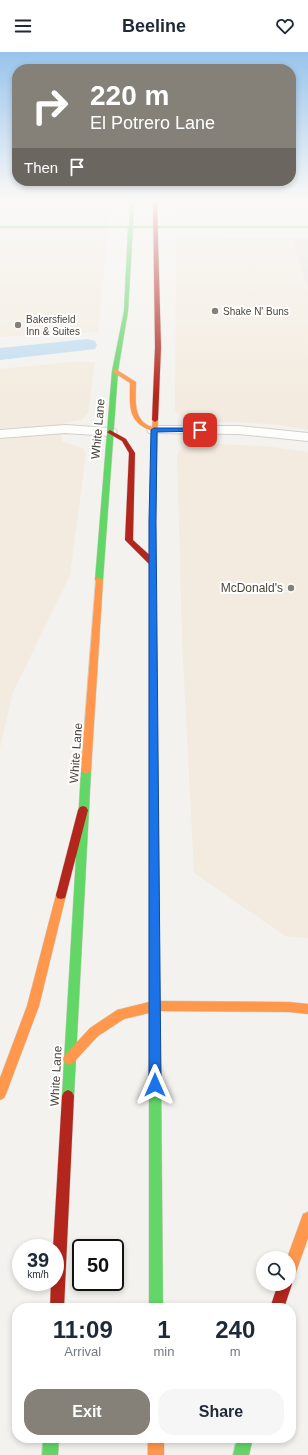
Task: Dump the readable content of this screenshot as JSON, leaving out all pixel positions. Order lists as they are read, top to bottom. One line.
{"streets":{"main road":["White Lane"]},"places":["Shake N' Buns","Bakersfield Inn & Suites","McDonald's"],"page":{"header":"Beeline","turn":["220 m","El Potrero Lane"],"then":"Then","speed":"39 km/h","limit":"50","eta":["11:09","Arrival","1","min","240","m"],"buttons":["Exit","Share"]}}
